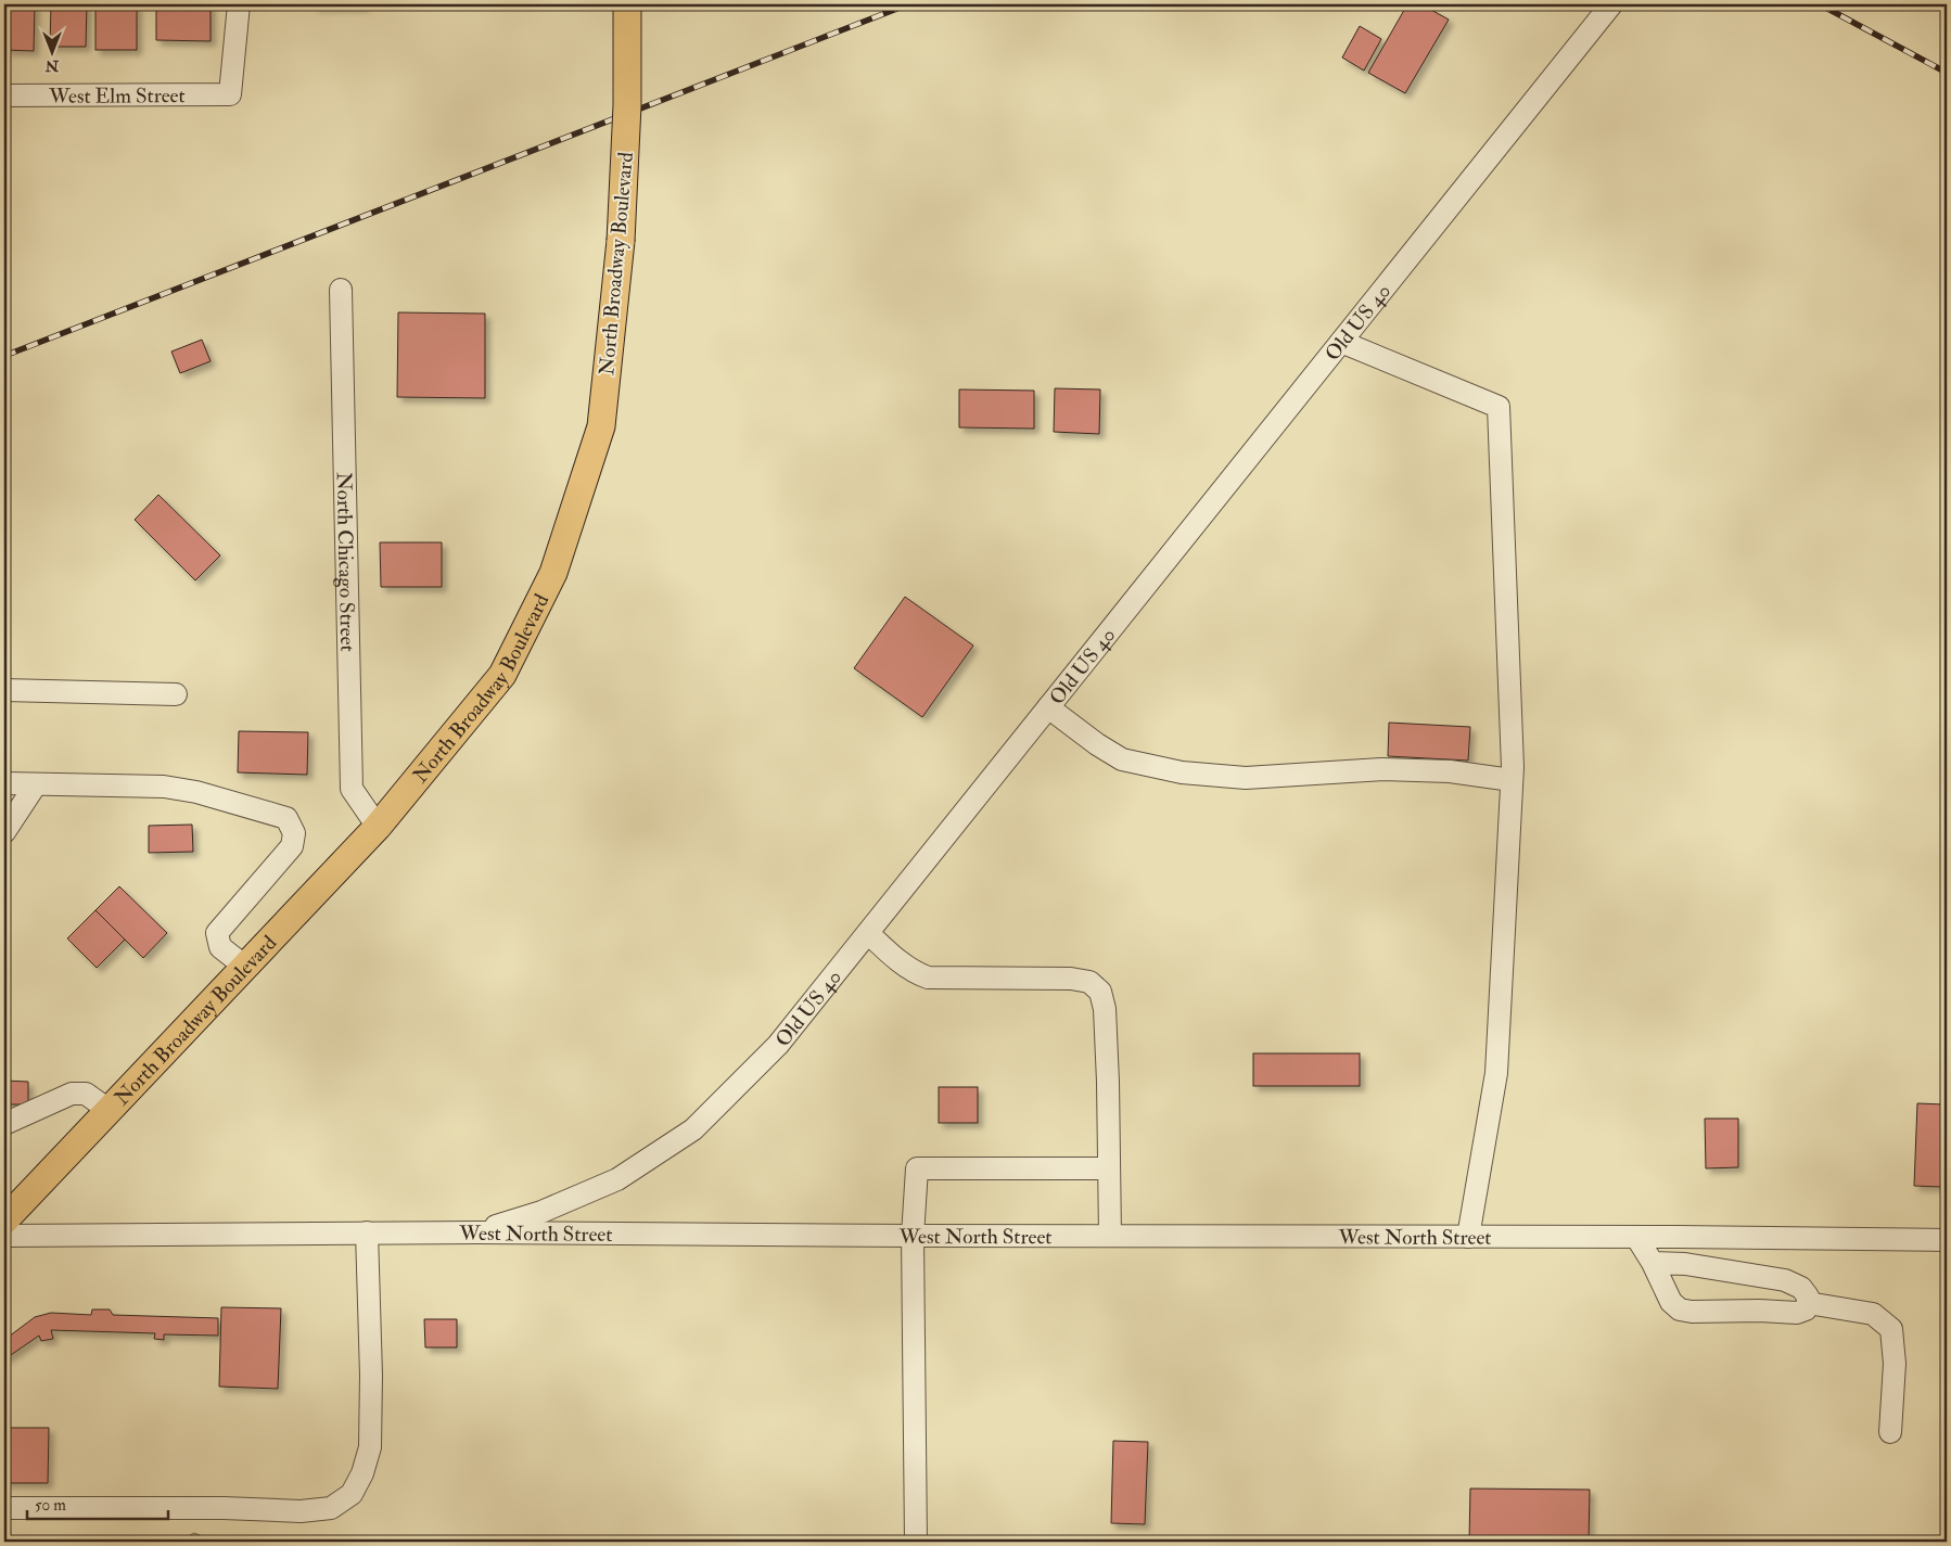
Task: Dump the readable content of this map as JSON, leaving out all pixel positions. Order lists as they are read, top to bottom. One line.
{"streets":{"main road":["North Broadway Boulevard"],"street":["West Elm Street","Old US 40","North Chicago Street","West North Street"]},"crossings":[["North Broadway Boulevard","North Chicago Street"],["Old US 40","West North Street"]],"scale_bar":"50 m","north":"bottom"}
